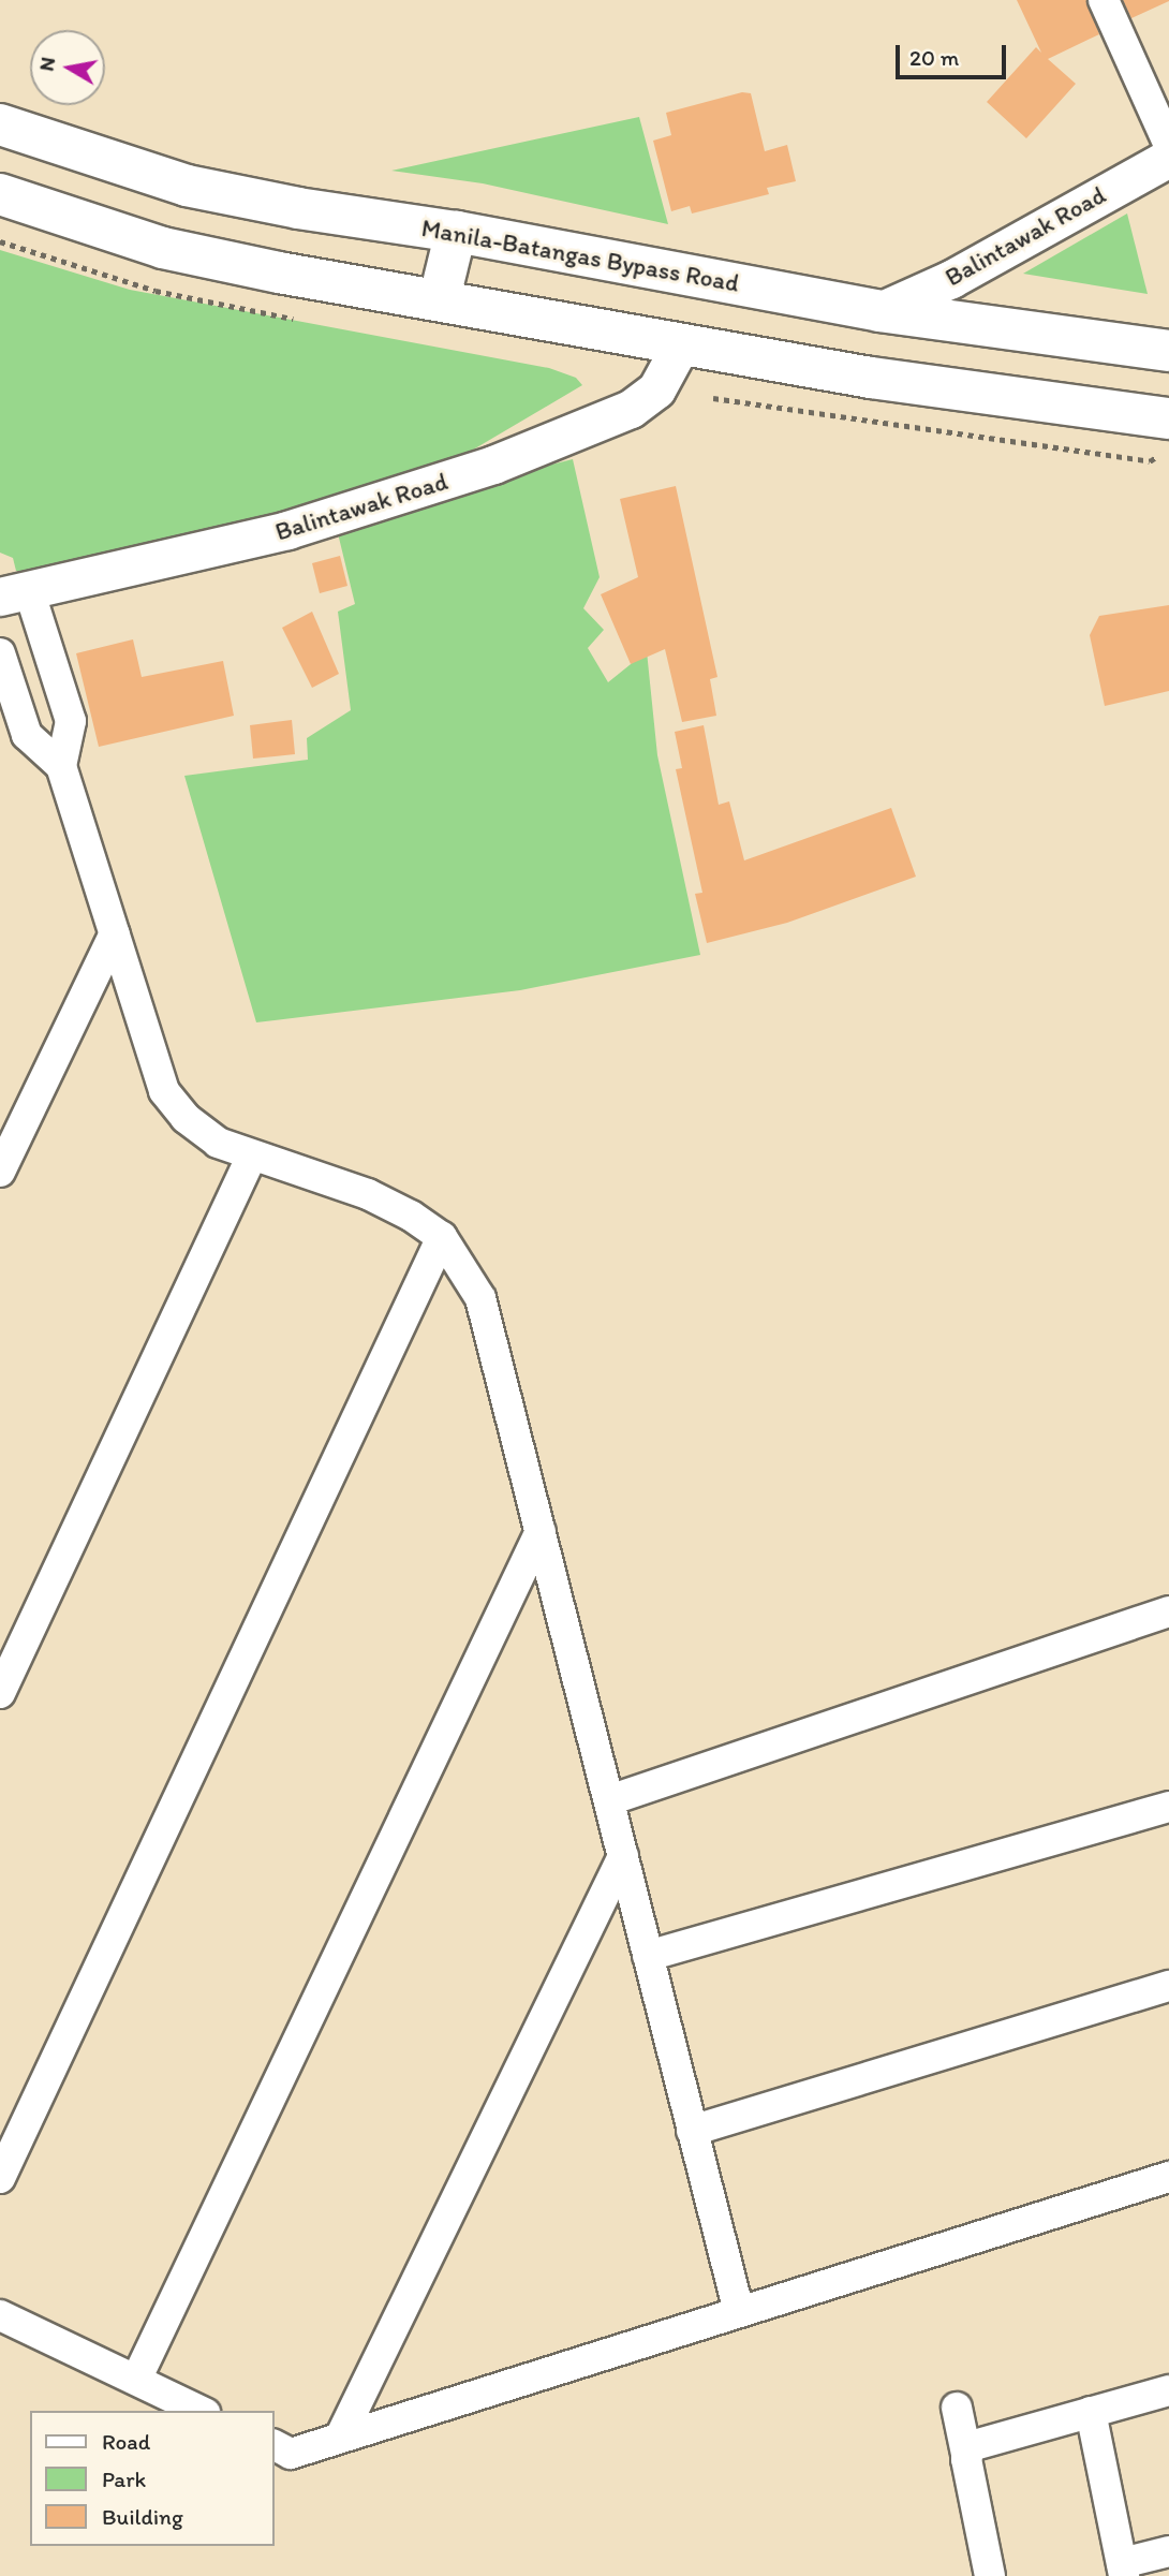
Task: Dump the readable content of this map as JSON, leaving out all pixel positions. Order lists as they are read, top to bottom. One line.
{"streets":{"main road":["Manila-Batangas Bypass Road"],"street":["Balintawak Road"]},"crossings":[["Balintawak Road","Manila-Batangas Bypass Road"]],"legend":["Road","Park","Building"],"scale_bar":"20 m","north":"left"}
